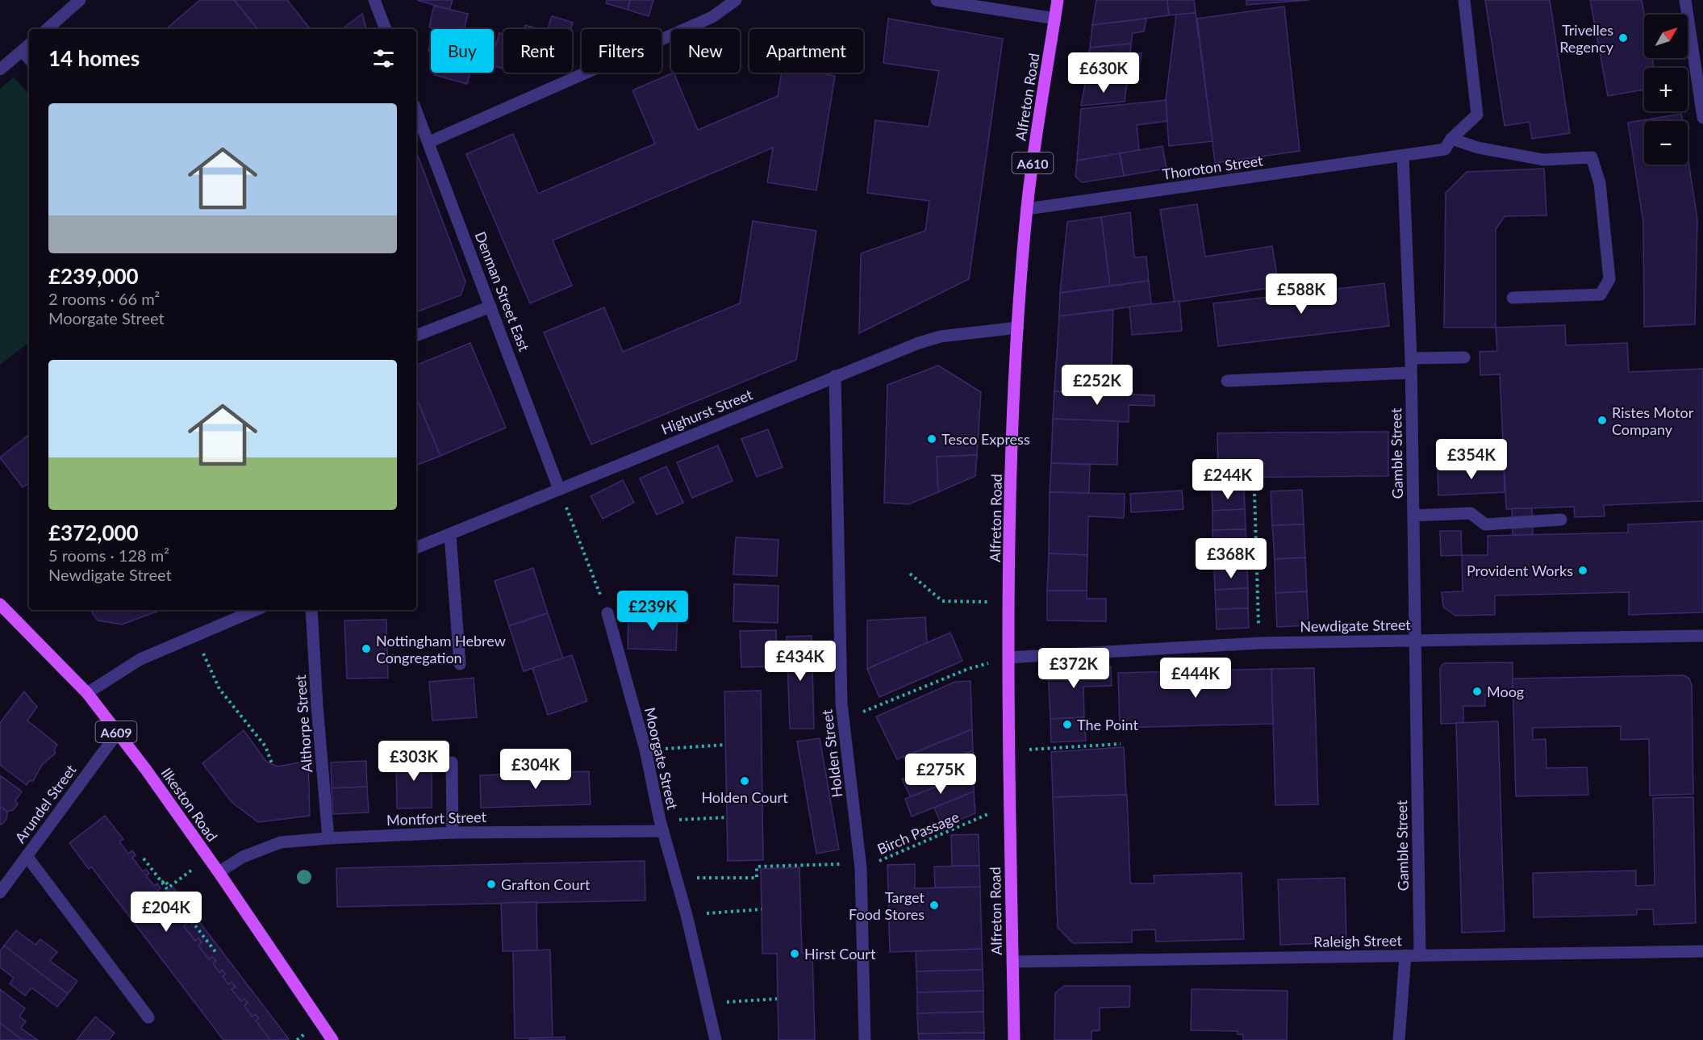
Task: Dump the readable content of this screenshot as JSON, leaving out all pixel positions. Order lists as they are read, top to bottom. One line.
{"streets":{"main road":["Alfreton Road","A610","A609","Ilkeston Road"],"street":["Thoroton Street","Denman Street East","Highurst Street","Gamble Street","Newdigate Street","Althorpe Street","Holden Street","Moorgate Street","Arundel Street","Montfort Street","Raleigh Street"],"path":["Birch Passage"]},"crossings":[["Alfreton Road","Thoroton Street"],["Alfreton Road","Highurst Street"],["Alfreton Road","Newdigate Street"],["Alfreton Road","Birch Passage"],["Alfreton Road","Raleigh Street"],["Thoroton Street","Gamble Street"],["Denman Street East","Highurst Street"],["Highurst Street","Holden Street"],["Gamble Street","Newdigate Street"],["Gamble Street","Raleigh Street"],["Althorpe Street","Montfort Street"],["Holden Street","Birch Passage"],["Moorgate Street","Montfort Street"],["Arundel Street","Ilkeston Road"],["Ilkeston Road","Montfort Street"]],"places":["Trivelles Regency","Ristes Motor Company","Tesco Express","Provident Works","Nottingham Hebrew Congregation","Moog","The Point","Holden Court","Grafton Court","Target Food Stores","Hirst Court"],"north":"top right","page":{"map_buttons":["+","−"],"chip":["Buy","Rent","Filters","New","Apartment"],"heading":"14 homes","price":["£630K","£588K","£252K","£354K","£244K","£368K","£239K","£434K","£372K","£444K","£303K","£304K","£275K","£204K"],"list":[{"name":"£239,000","note":"2 rooms · 66 m² · Moorgate Street"},{"name":"£372,000","note":"5 rooms · 128 m² · Newdigate Street"}]}}
